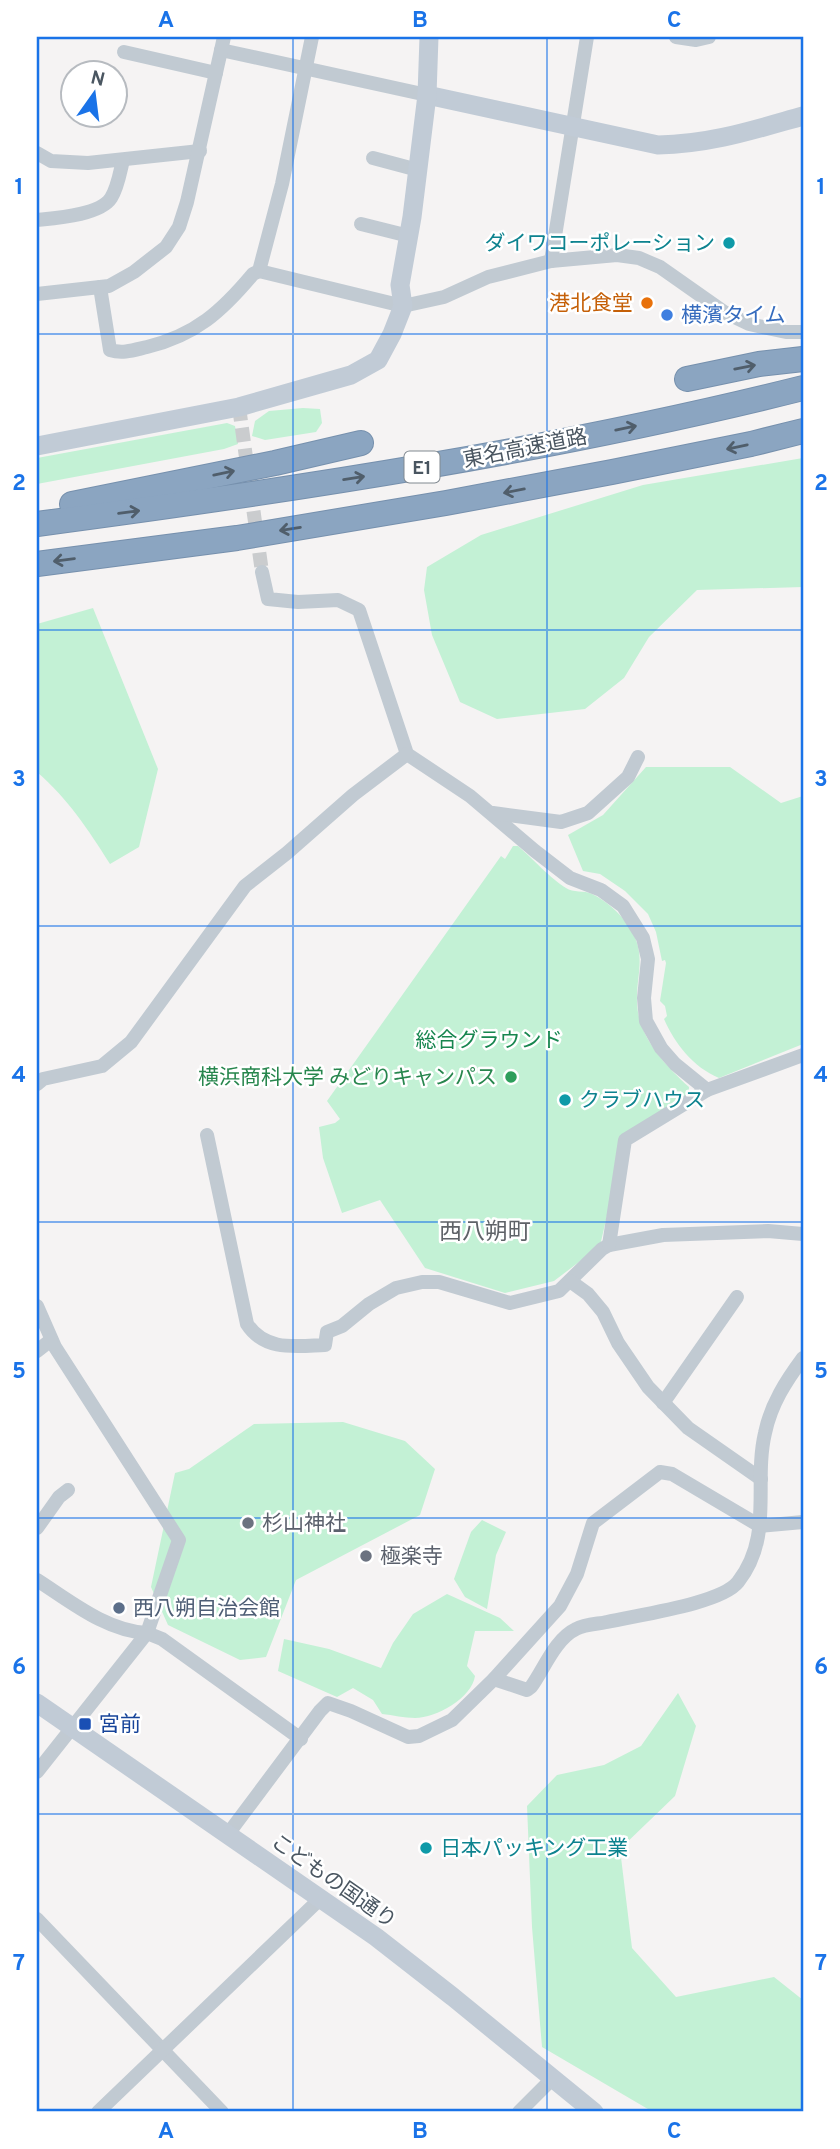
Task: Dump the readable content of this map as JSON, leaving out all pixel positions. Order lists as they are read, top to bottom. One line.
{"streets":{"highway":["東名高速道路","E1"],"street":["こどもの国通り"]},"districts":["西八朔町"],"parks":["総合グラウンド"],"places":{"other":["ダイワコーポレーション","港北食堂","横濱タイム","横浜商科大学 みどりキャンパス","クラブハウス","杉山神社","極楽寺","西八朔自治会館","日本パッキング工業"],"transit":["宮前"]},"north":"top","grid":{"columns":["A","B","C"],"rows":["1","2","3","4","5","6","7"]}}
